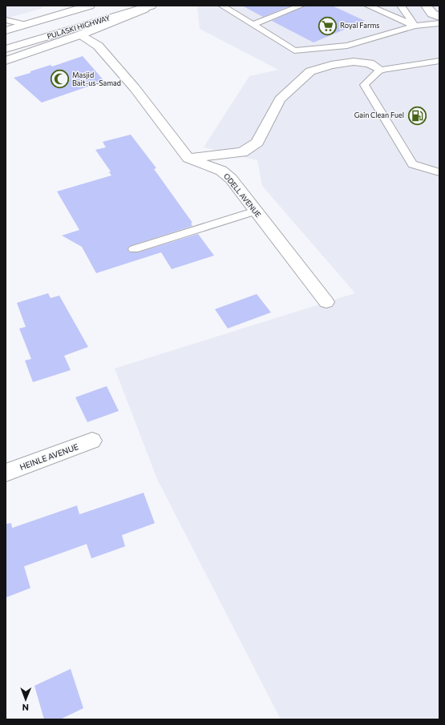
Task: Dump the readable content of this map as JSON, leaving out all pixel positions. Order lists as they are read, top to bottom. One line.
{"streets":{"main road":["PULASKI HIGHWAY","ODELL AVENUE","HEINLE AVENUE"]},"places":{"supermarket":["Royal Farms"],"mosque":["Masjid Bait-us-Samad"],"fuel station":["Gain Clean Fuel"]},"north":"bottom"}
